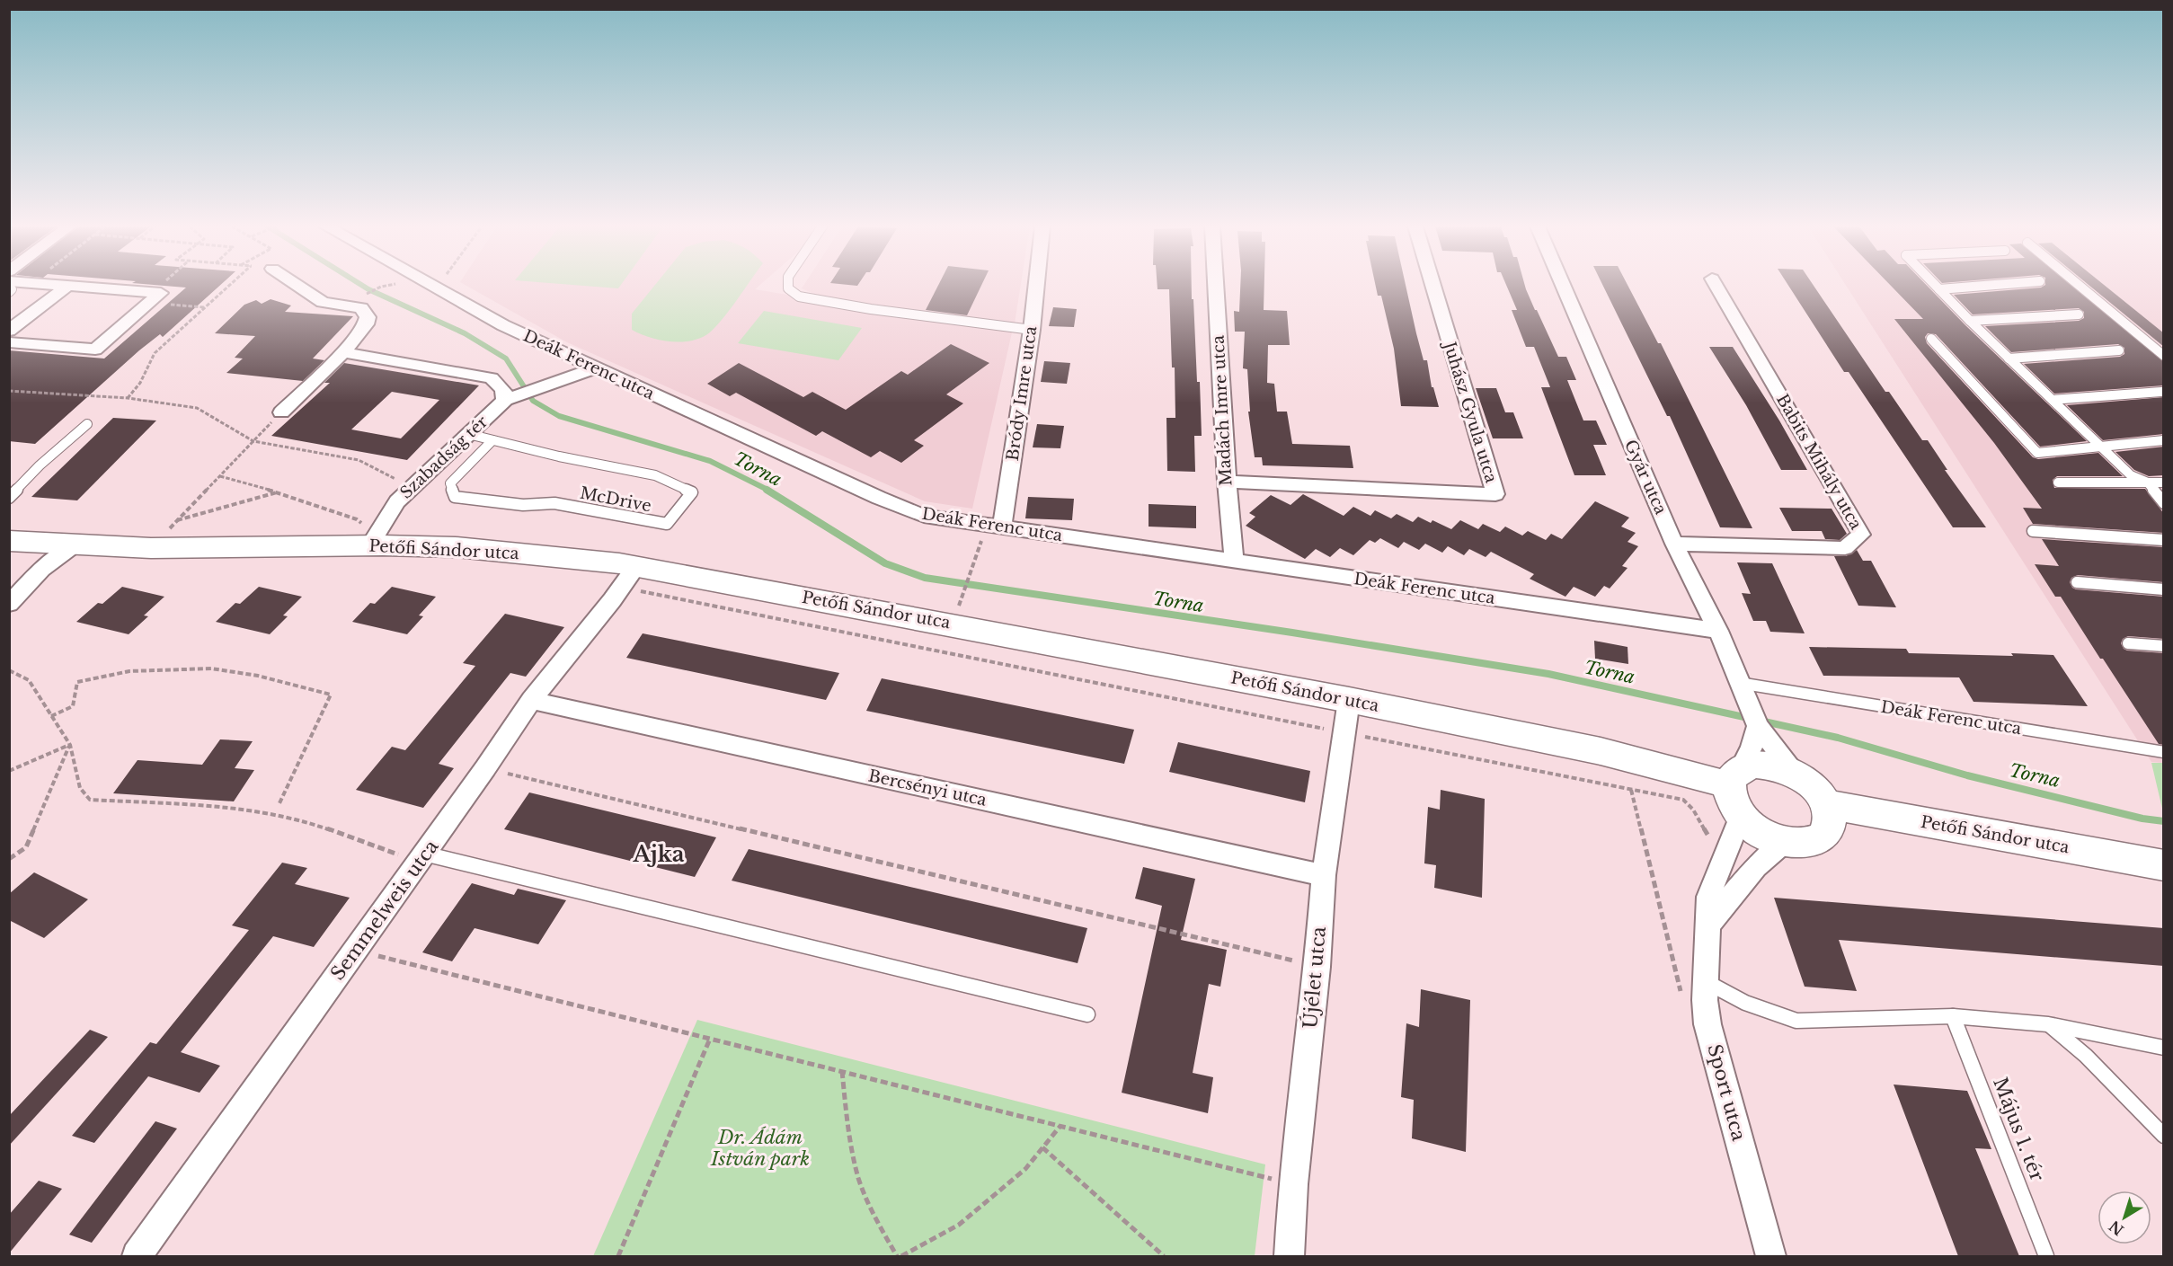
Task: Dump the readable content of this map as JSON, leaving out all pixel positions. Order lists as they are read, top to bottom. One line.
{"streets":{"main road":["Petőfi Sándor utca"],"street":["Deák Ferenc utca","Bródy Imre utca","Madách Imre utca","Juhász Gyula utca","Szabadság tér","Babits Mihály utca","Gyár utca","Bercsényi utca","Semmelweis utca","Újélet utca","Sport utca"],"lane":["McDrive","Május 1. tér"]},"crossings":[["Deák Ferenc utca","Bródy Imre utca"],["Deák Ferenc utca","Madách Imre utca"],["Deák Ferenc utca","Szabadság tér"],["Deák Ferenc utca","Gyár utca"],["Madách Imre utca","Juhász Gyula utca"],["Szabadság tér","Petőfi Sándor utca"],["Babits Mihály utca","Gyár utca"],["Gyár utca","Petőfi Sándor utca"],["Gyár utca","Sport utca"],["Petőfi Sándor utca","Semmelweis utca"],["Petőfi Sándor utca","Újélet utca"],["Petőfi Sándor utca","Sport utca"],["Bercsényi utca","Semmelweis utca"],["Bercsényi utca","Újélet utca"]],"districts":["Ajka"],"water":["Torna"],"parks":["Dr. Ádám István park"],"north":"bottom left"}
